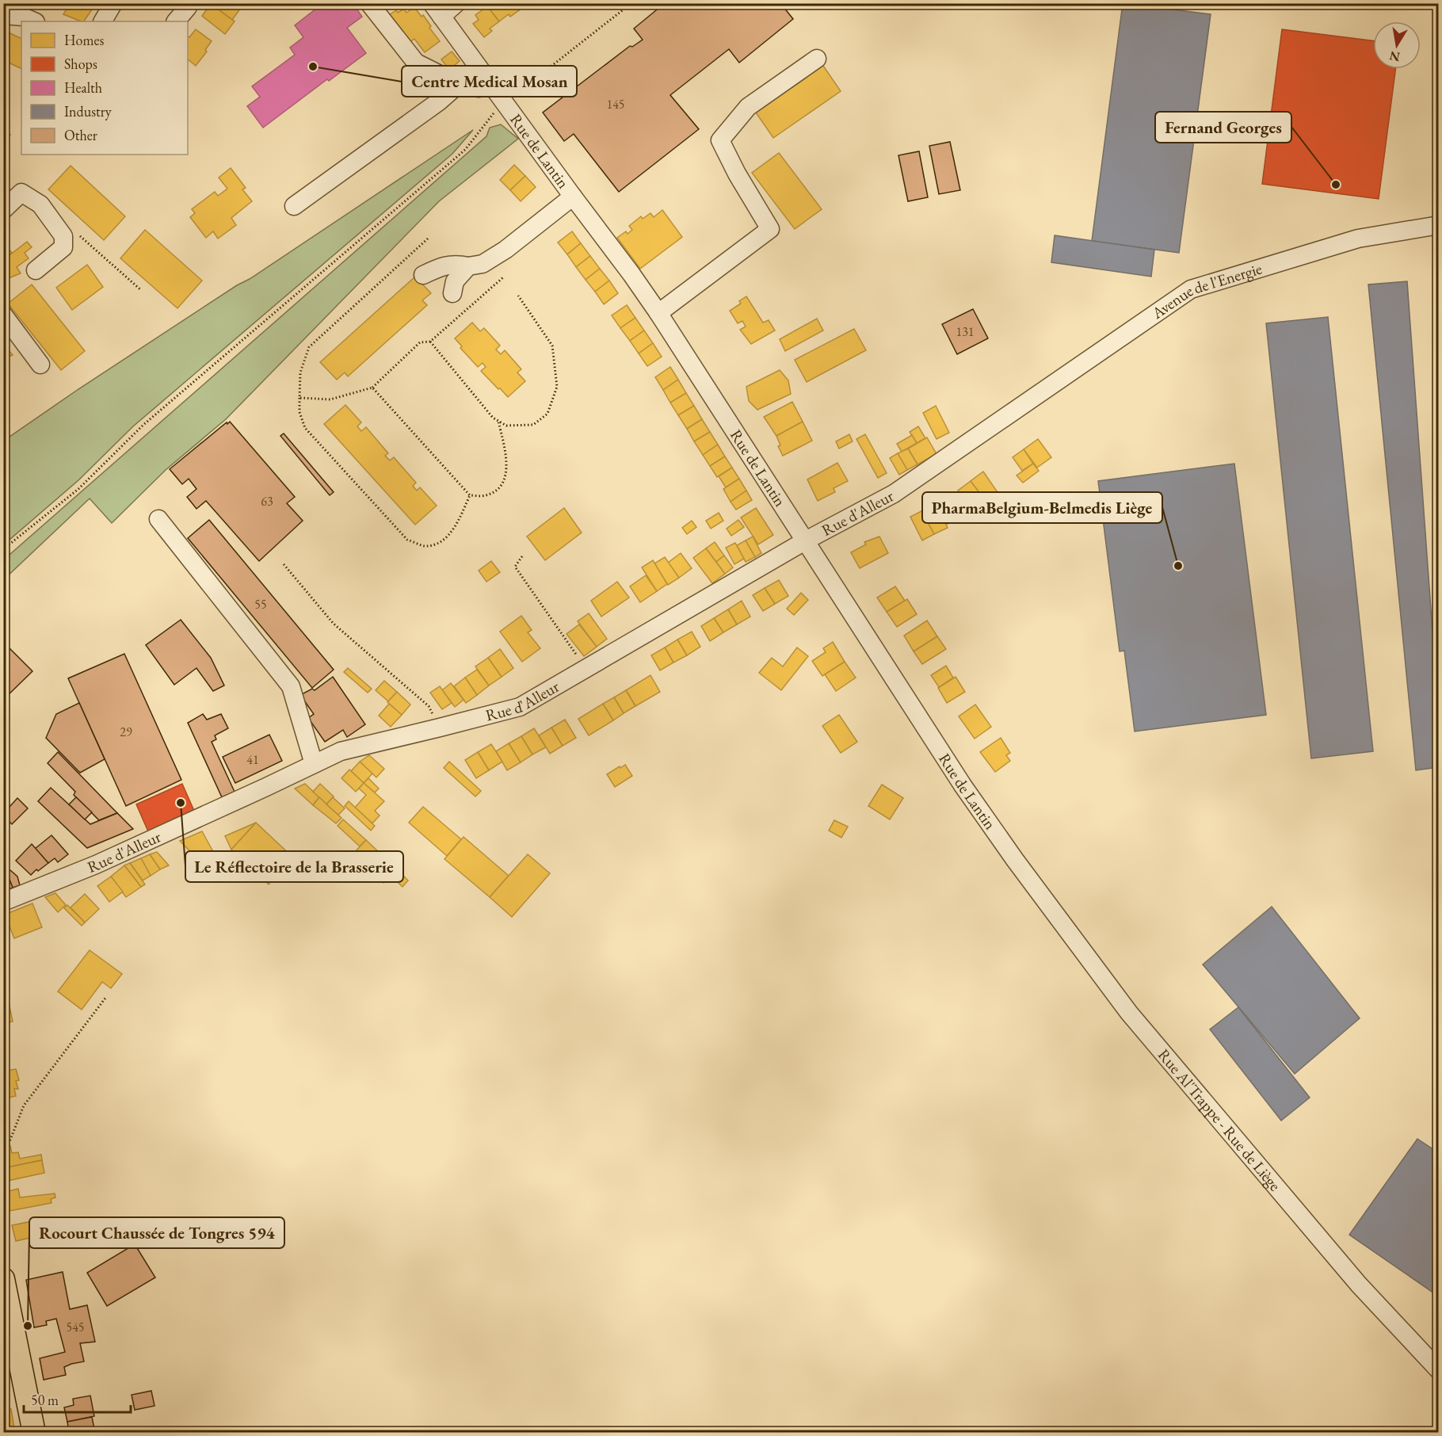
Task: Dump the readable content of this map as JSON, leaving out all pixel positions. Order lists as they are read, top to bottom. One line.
{"streets":{"street":["Rue de Lantin","Avenue de l'Energie","Rue d'Alleur","Rue Al'Trappe - Rue de Liège"]},"crossings":[["Rue de Lantin","Rue d'Alleur"],["Rue de Lantin","Rue Al'Trappe - Rue de Liège"],["Avenue de l'Energie","Rue d'Alleur"]],"places":["Centre Medical Mosan","Fernand Georges","PharmaBelgium-Belmedis Liège","Le Réflectoire de la Brasserie","Rocourt Chaussée de Tongres 594"],"house_numbers":["145","131","63","55","29","41","545"],"legend":["Homes","Shops","Health","Industry","Other"],"scale_bar":"50 m","north":"bottom"}
